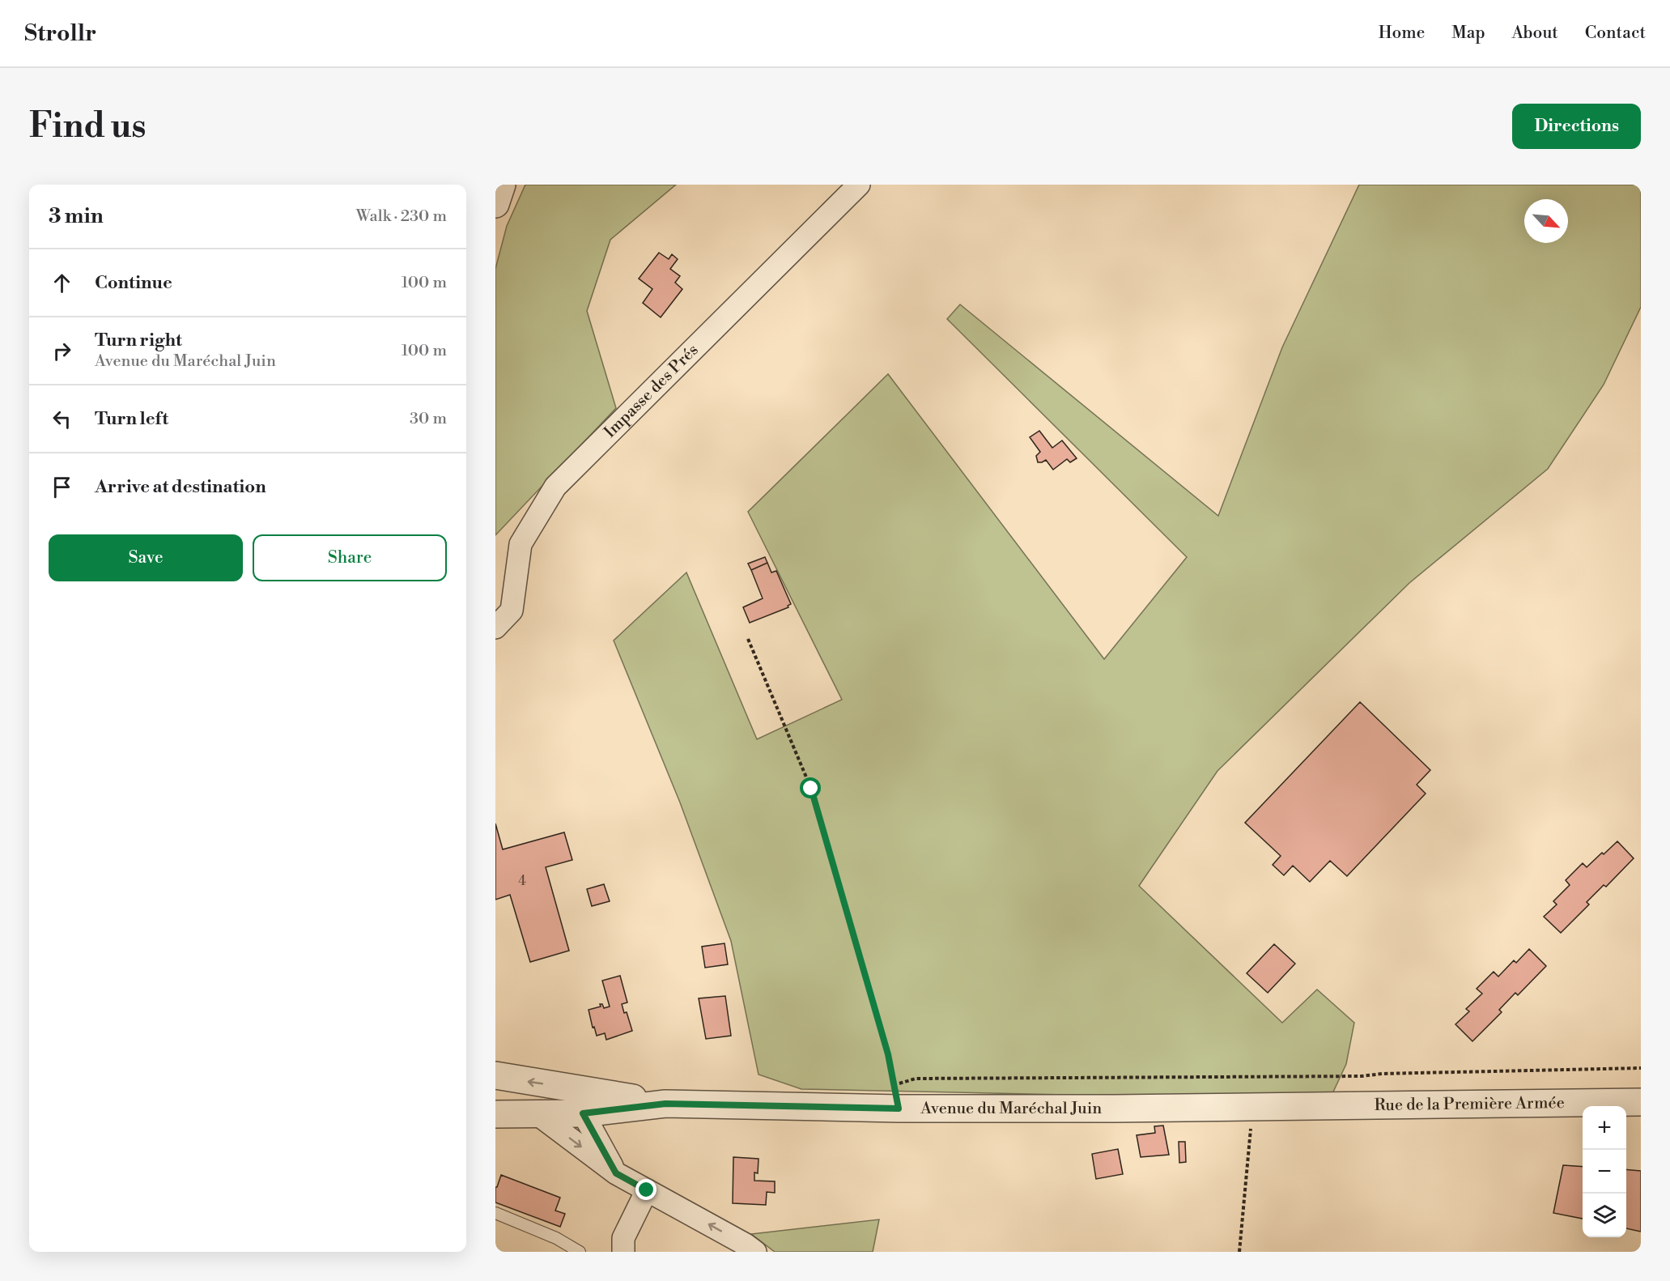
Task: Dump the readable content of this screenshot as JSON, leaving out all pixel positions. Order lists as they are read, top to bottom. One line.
{"streets":{"street":["Impasse des Prés","Rue de la Première Armée","Avenue du Maréchal Juin"]},"crossings":[["Rue de la Première Armée","Avenue du Maréchal Juin"]],"house_numbers":["4"],"north":"bottom right","page":{"header":"Strollr","nav":["Home","Map","About","Contact"],"buttons":["Directions",["Save","Share"]],"title":"Find us","heading":["3 min","Walk · 230 m"],"list":[["Continue","100 m"],["Turn right","Avenue du Maréchal Juin","100 m"],["Turn left","30 m"],"Arrive at destination"],"map_buttons":["+","−"]}}
